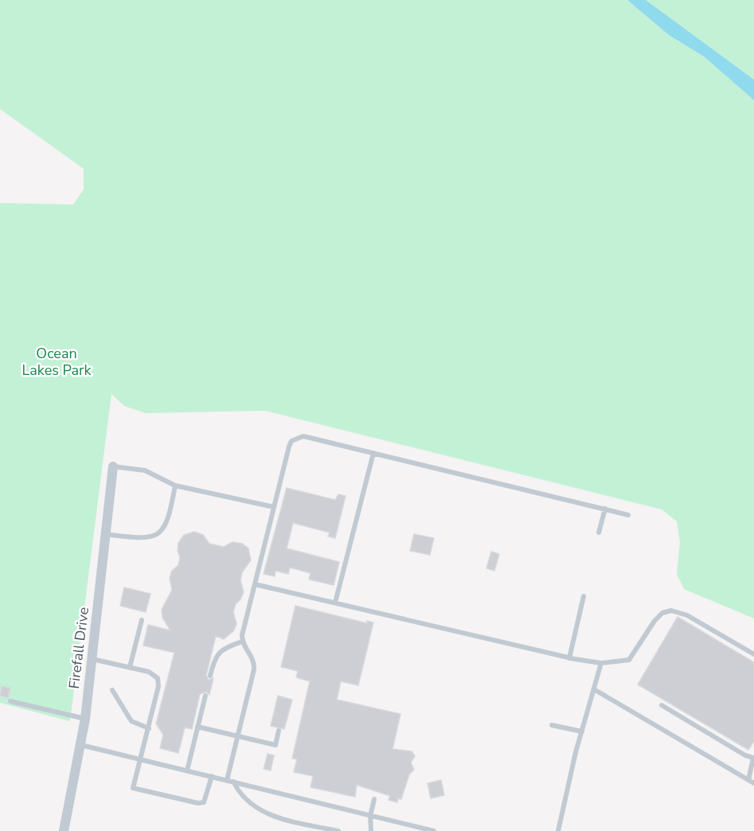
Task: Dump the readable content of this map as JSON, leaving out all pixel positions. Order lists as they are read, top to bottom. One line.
{"streets":{"street":["Firefall Drive"]},"parks":["Ocean Lakes Park"]}
